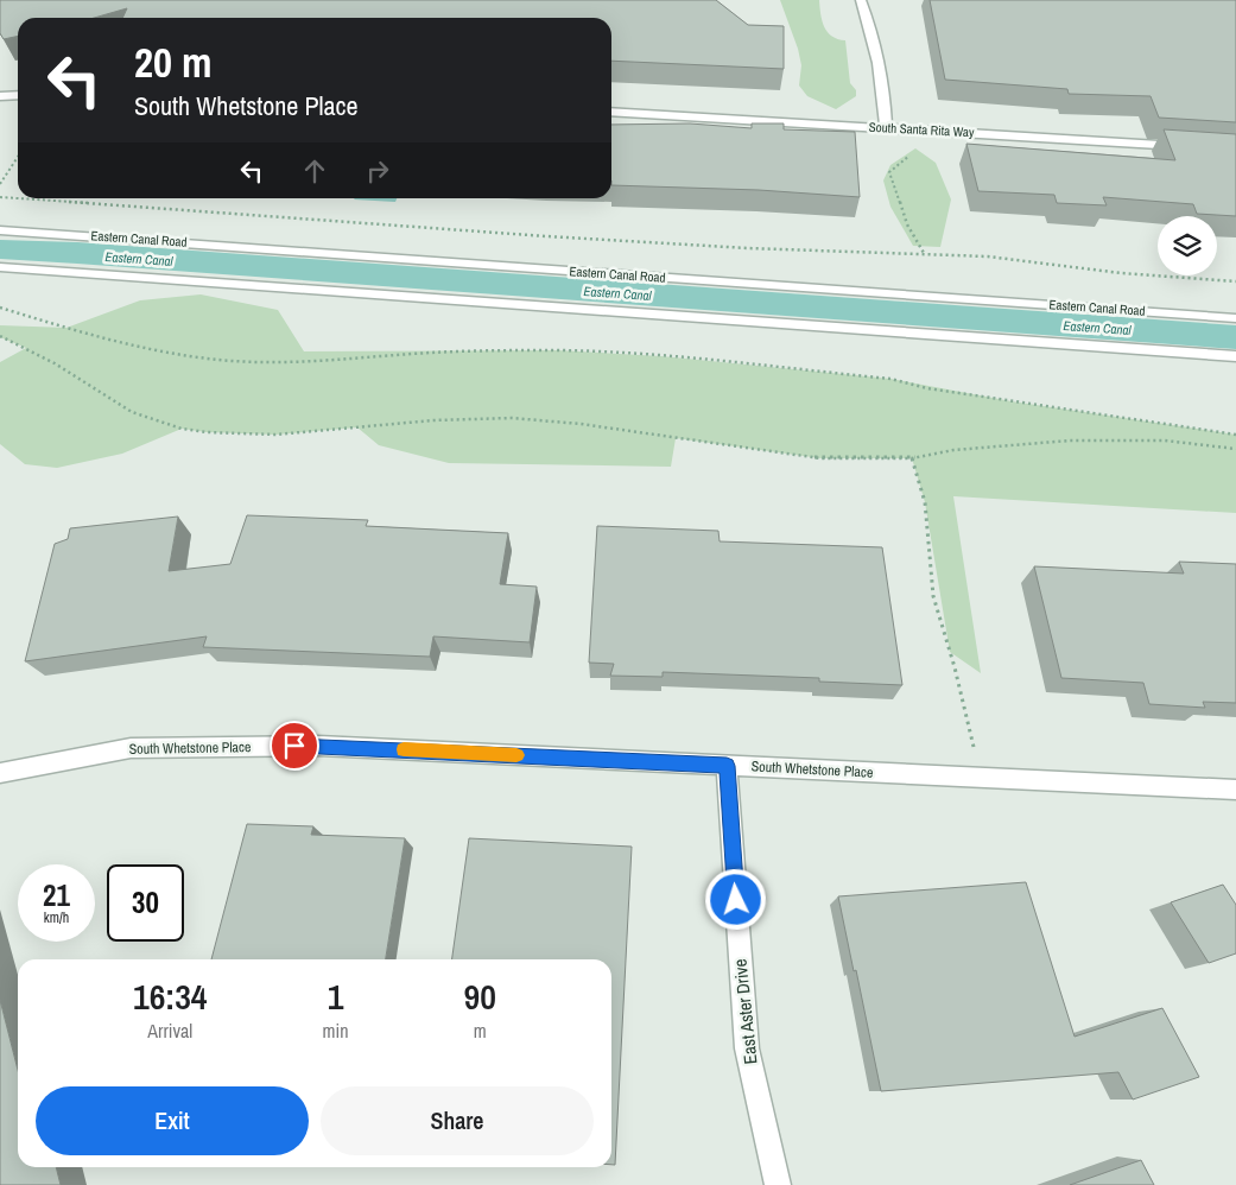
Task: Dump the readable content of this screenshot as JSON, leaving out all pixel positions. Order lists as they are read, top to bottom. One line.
{"streets":{"street":["South Santa Rita Way","South Whetstone Place","East Aster Drive"],"lane":["Eastern Canal Road"]},"crossings":[["South Whetstone Place","East Aster Drive"]],"water":["Eastern Canal"],"page":{"turn":["20 m","South Whetstone Place"],"speed":"21 km/h","limit":"30","eta":["16:34","Arrival","1","min","90","m"],"buttons":["Exit","Share"]}}
